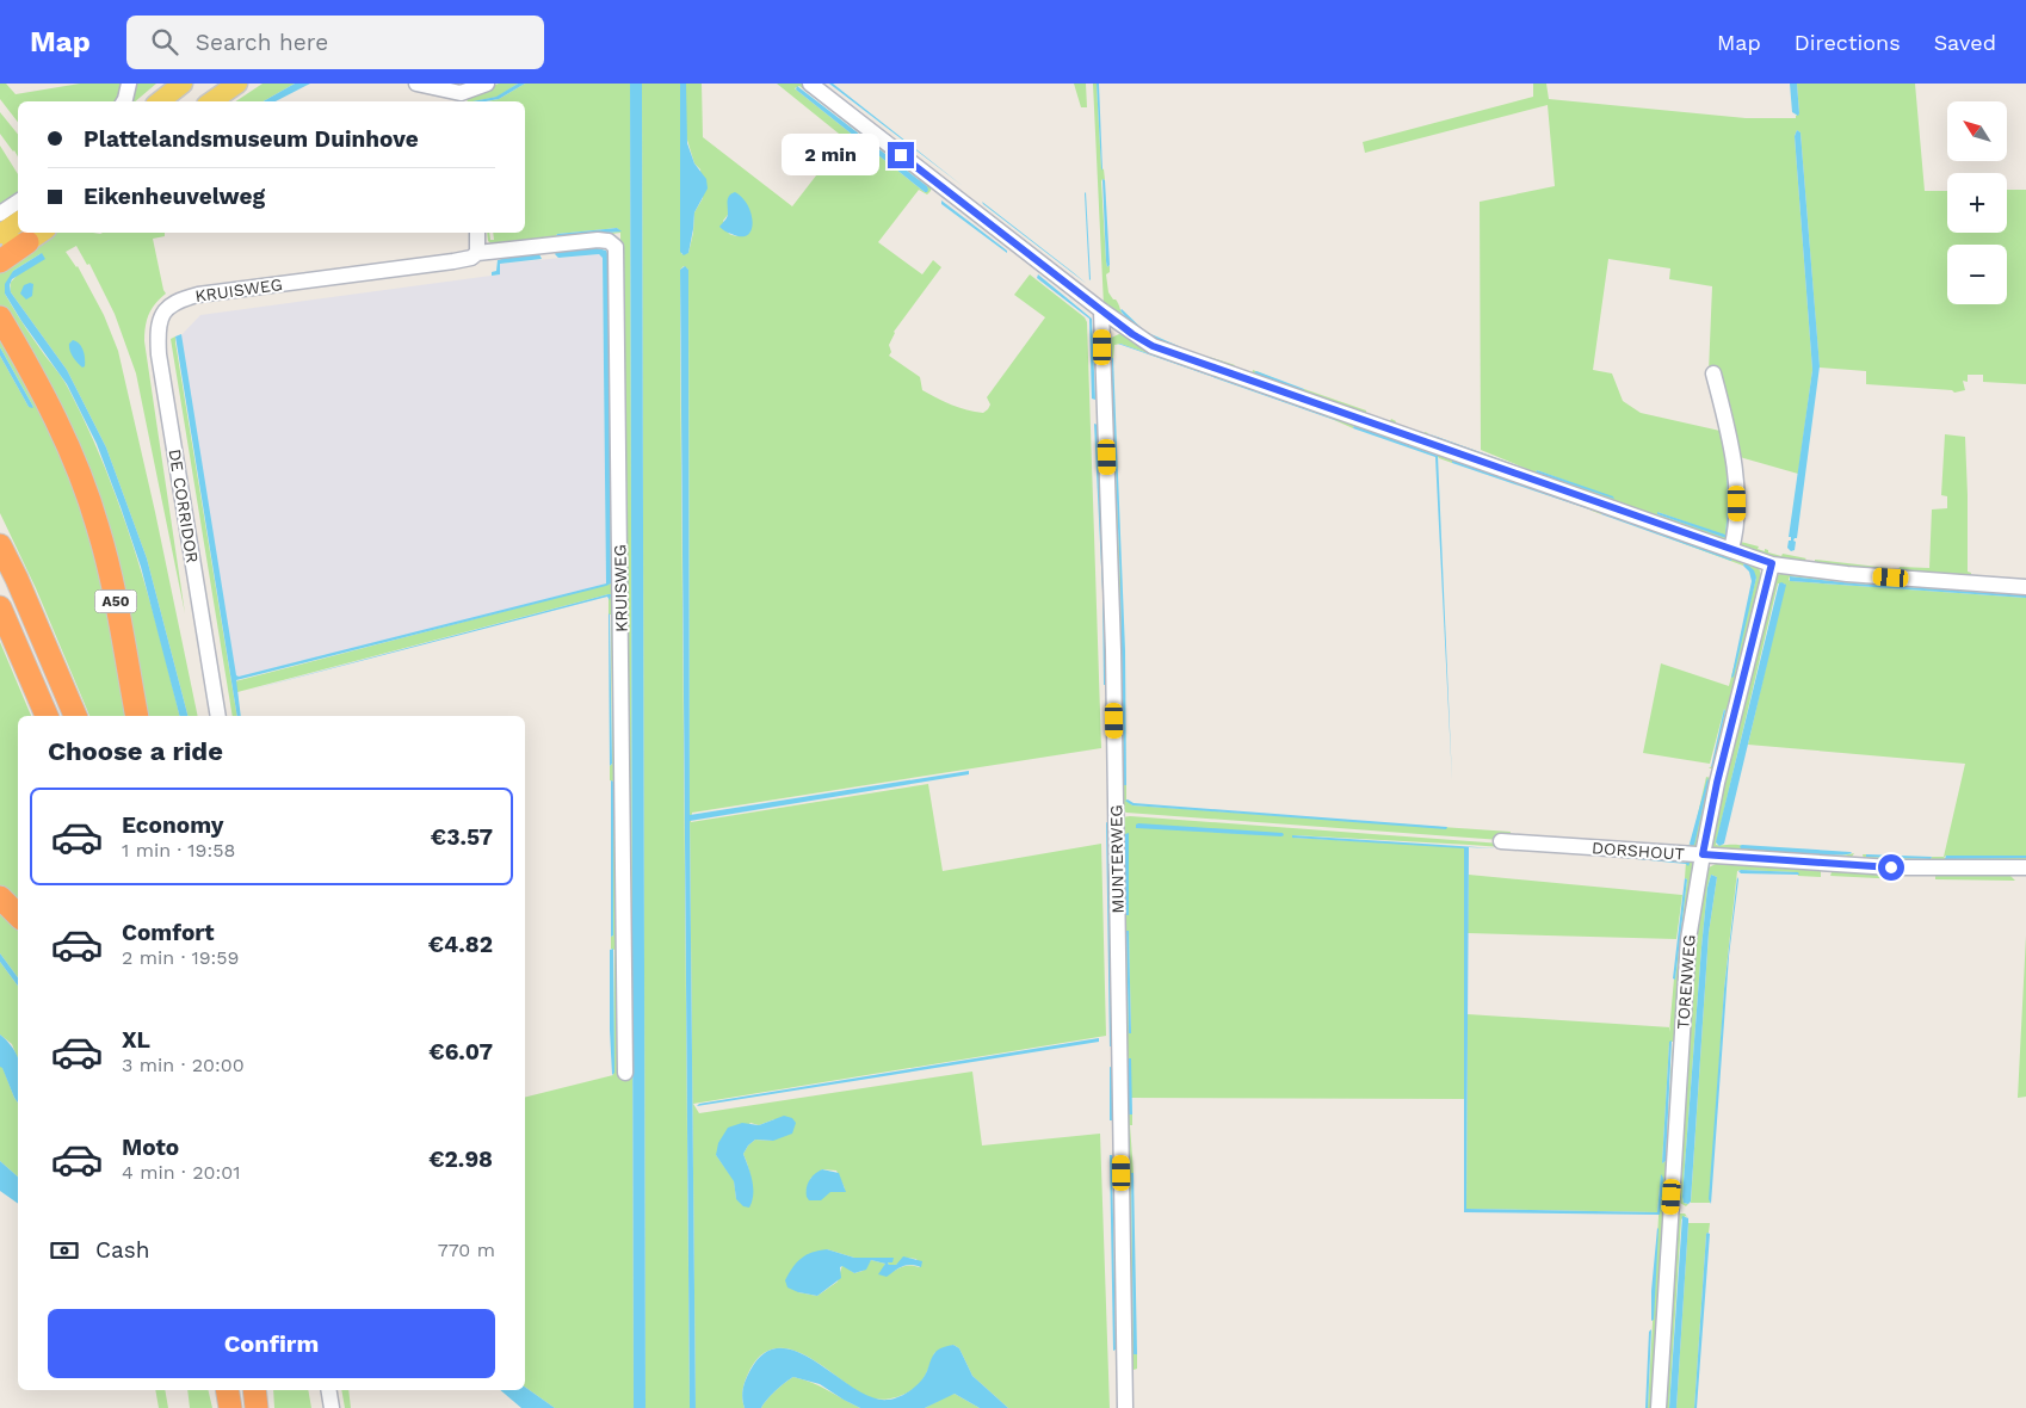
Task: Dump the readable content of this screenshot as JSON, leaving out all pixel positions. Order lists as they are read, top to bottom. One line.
{"streets":{"highway":["A50"],"street":["KRUISWEG","DE CORRIDOR","DORSHOUT","MUNTERWEG","TORENWEG"]},"crossings":[["KRUISWEG","DE CORRIDOR"],["DORSHOUT","TORENWEG"]],"north":"top left","page":{"header":"Map","search":"Search here","nav":["Map","Directions","Saved"],"map_buttons":["+","−"],"banner":["Plattelandsmuseum Duinhove","Eikenheuvelweg"],"bubble":"2 min","heading":"Choose a ride","list":[{"name":"Economy","note":"1 min · 19:58","value":"€3.57"},{"name":"Comfort","note":"2 min · 19:59","value":"€4.82"},{"name":"XL","note":"3 min · 20:00","value":"€6.07"},{"name":"Moto","note":"4 min · 20:01","value":"€2.98"}],"pay":["Cash","770 m"],"buttons":"Confirm"}}
